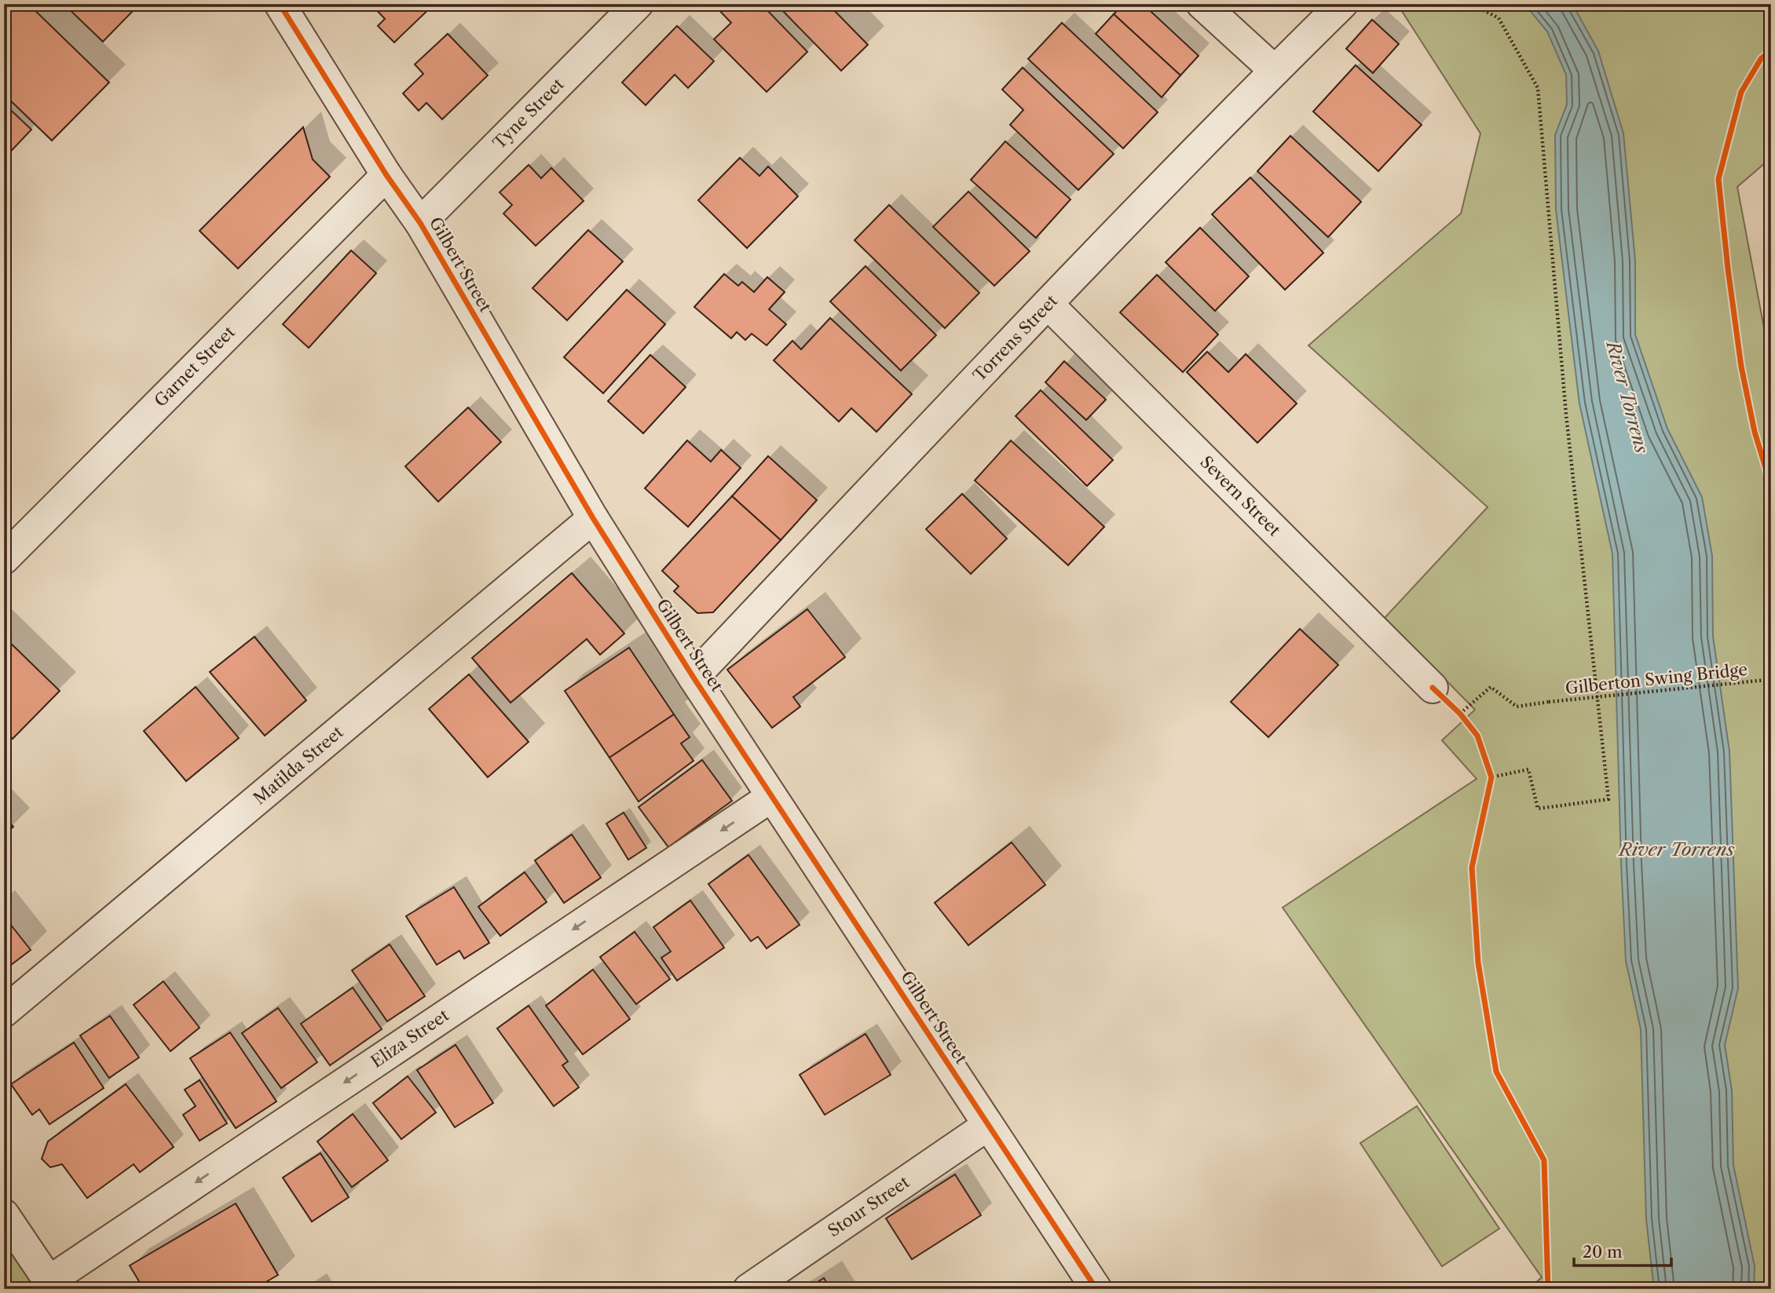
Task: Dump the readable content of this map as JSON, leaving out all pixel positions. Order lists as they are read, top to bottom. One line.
{"streets":{"street":["Tyne Street","Gilbert Street","Torrens Street","Garnet Street","Severn Street","Matilda Street","Eliza Street","Stour Street"],"path":["Gilberton Swing Bridge"]},"crossings":[["Tyne Street","Gilbert Street"],["Gilbert Street","Torrens Street"],["Gilbert Street","Garnet Street"],["Gilbert Street","Matilda Street"],["Gilbert Street","Eliza Street"],["Gilbert Street","Stour Street"],["Torrens Street","Severn Street"]],"one_way":["Eliza Street"],"water":["River Torrens"],"scale_bar":"20 m"}
